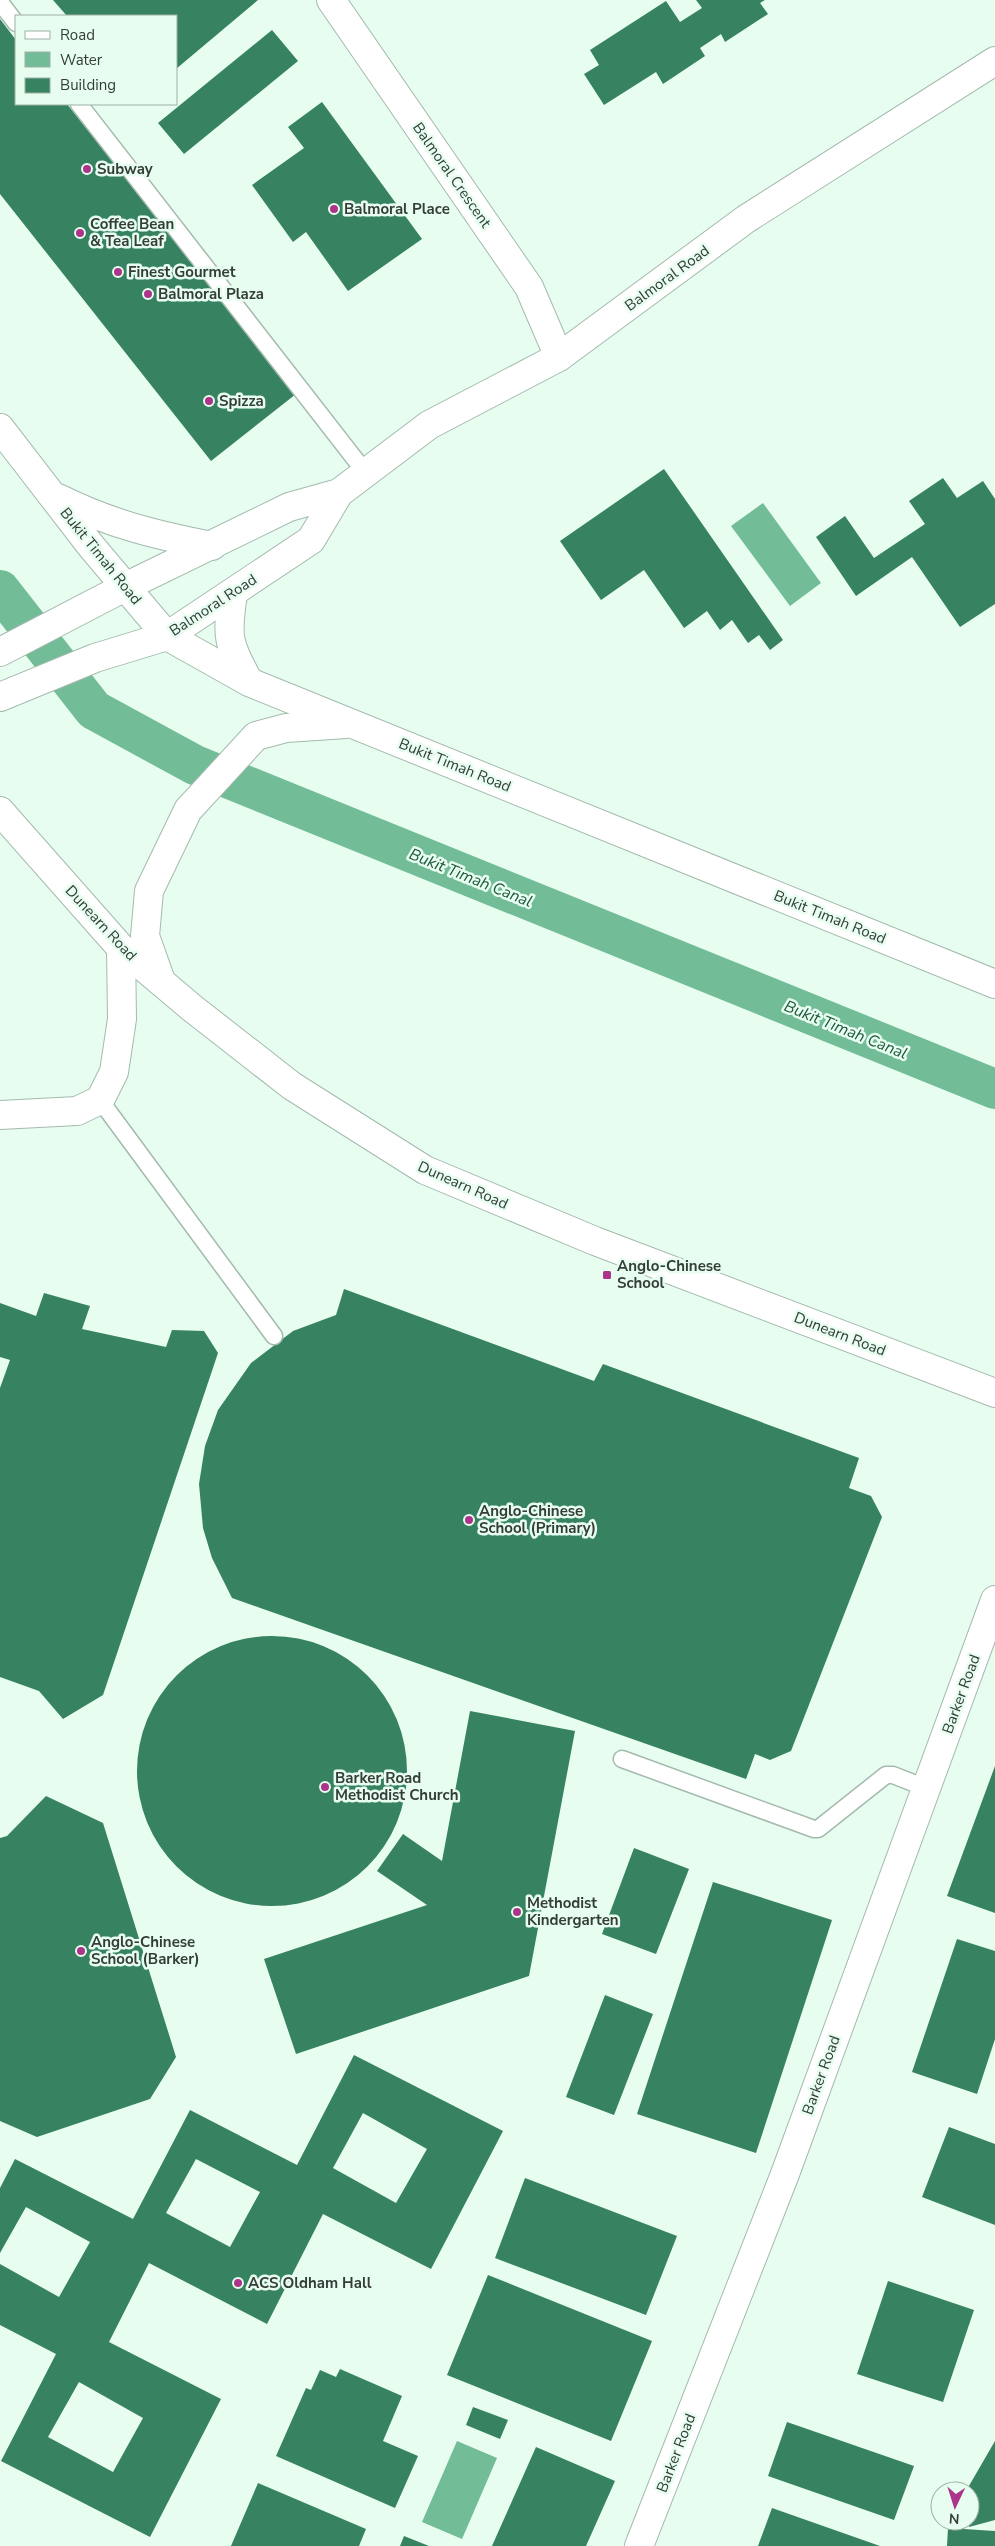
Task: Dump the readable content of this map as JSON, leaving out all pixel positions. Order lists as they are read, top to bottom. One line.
{"streets":{"main road":["Balmoral Crescent","Balmoral Road","Bukit Timah Road","Dunearn Road","Barker Road"]},"crossings":[["Balmoral Crescent","Balmoral Road"],["Balmoral Road","Bukit Timah Road"]],"water":["Bukit Timah Canal"],"places":{"other":["Subway","Balmoral Place","Coffee Bean & Tea Leaf","Finest Gourmet","Balmoral Plaza","Spizza","Anglo-Chinese School (Primary)","Barker Road Methodist Church","Methodist Kindergarten","Anglo-Chinese School (Barker)","ACS Oldham Hall"],"transit":["Anglo-Chinese School"]},"legend":["Road","Water","Building"],"north":"bottom"}
